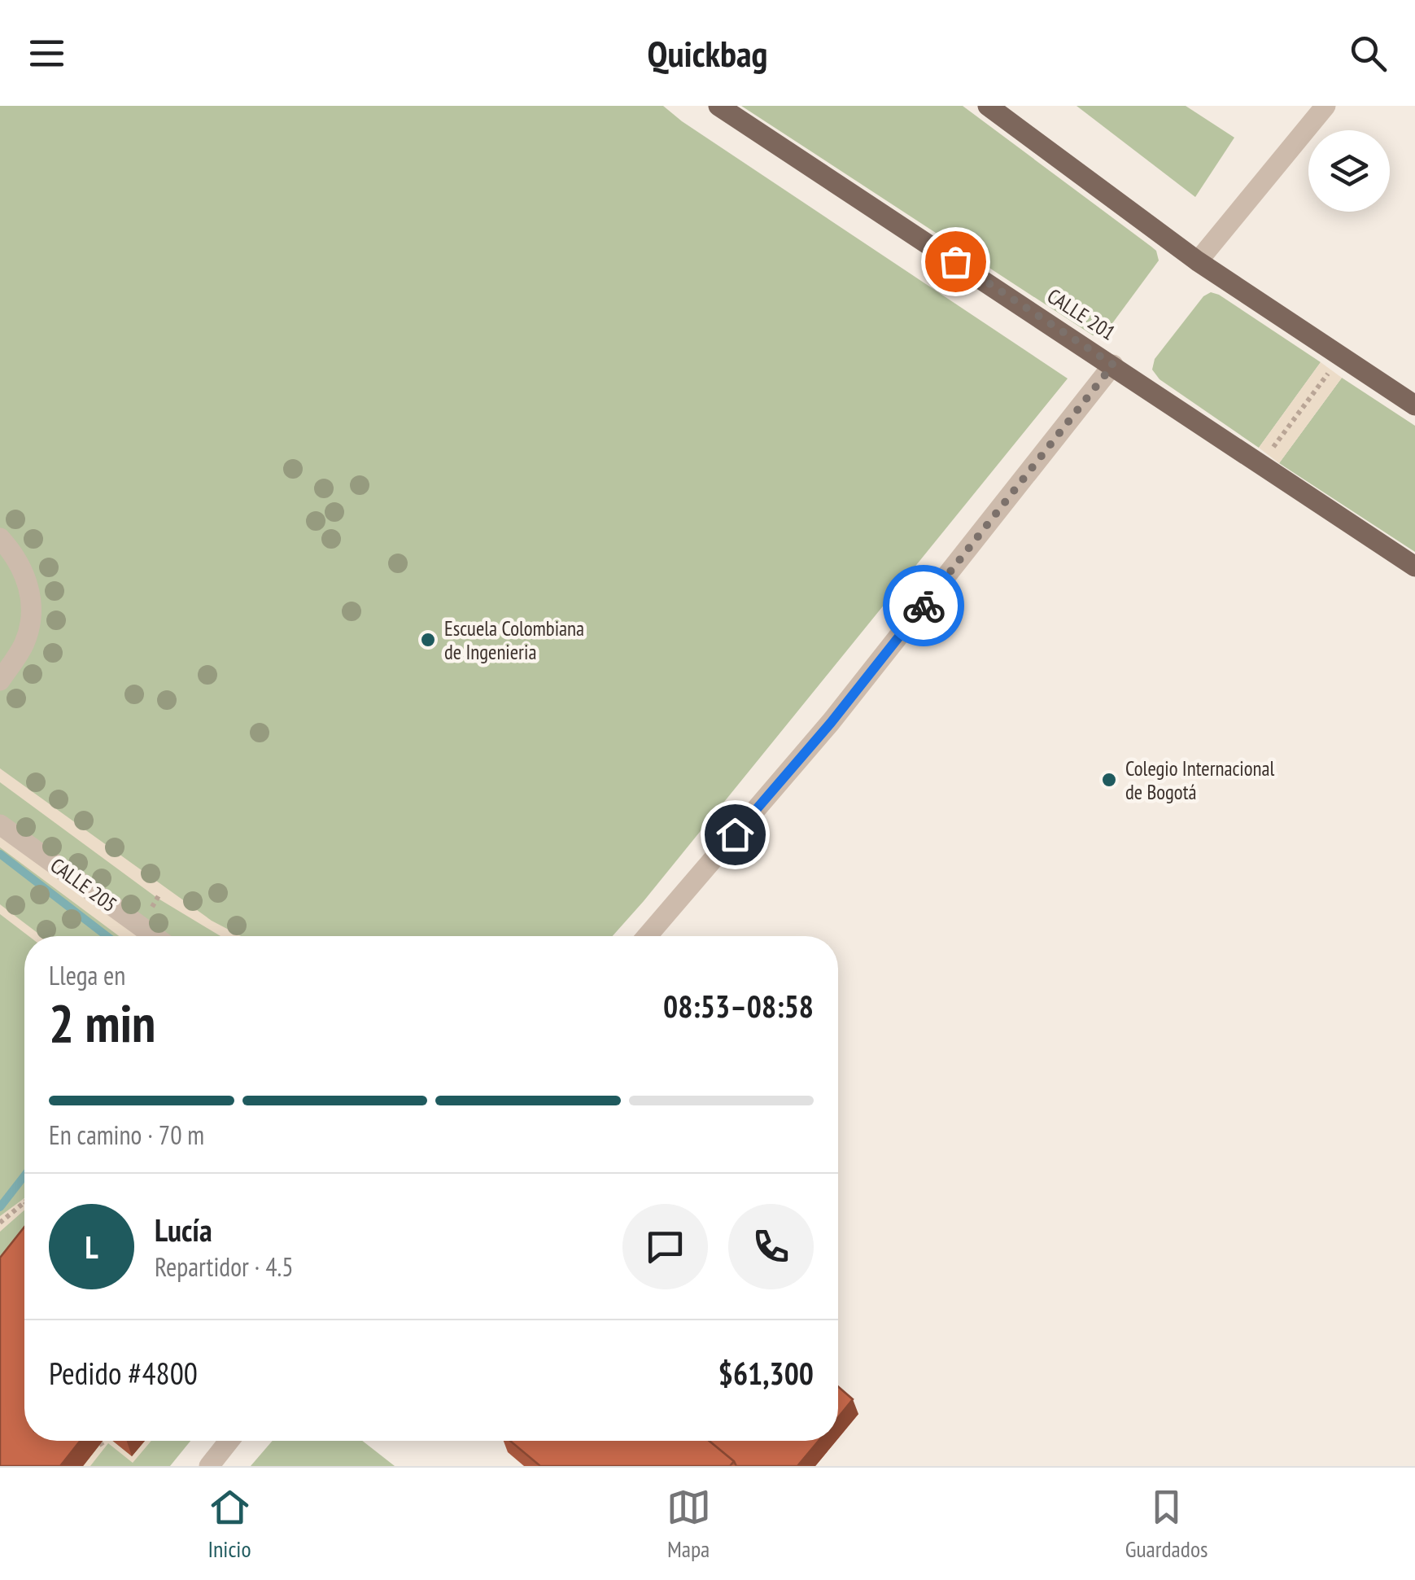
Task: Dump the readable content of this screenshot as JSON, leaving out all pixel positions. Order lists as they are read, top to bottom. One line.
{"streets":{"main road":["CALLE 201"],"street":["CALLE 205"]},"places":["Escuela Colombiana de Ingenieria","Colegio Internacional de Bogotá"],"page":{"header":"Quickbag","heading":["2 min","Llega en","08:53–08:58"],"panel":["Lucía","Repartidor · 4.5","Pedido #4800","$61,300"],"bar":"En camino · 70 m","round":"L","tabs":["Inicio","Mapa","Guardados"]}}
